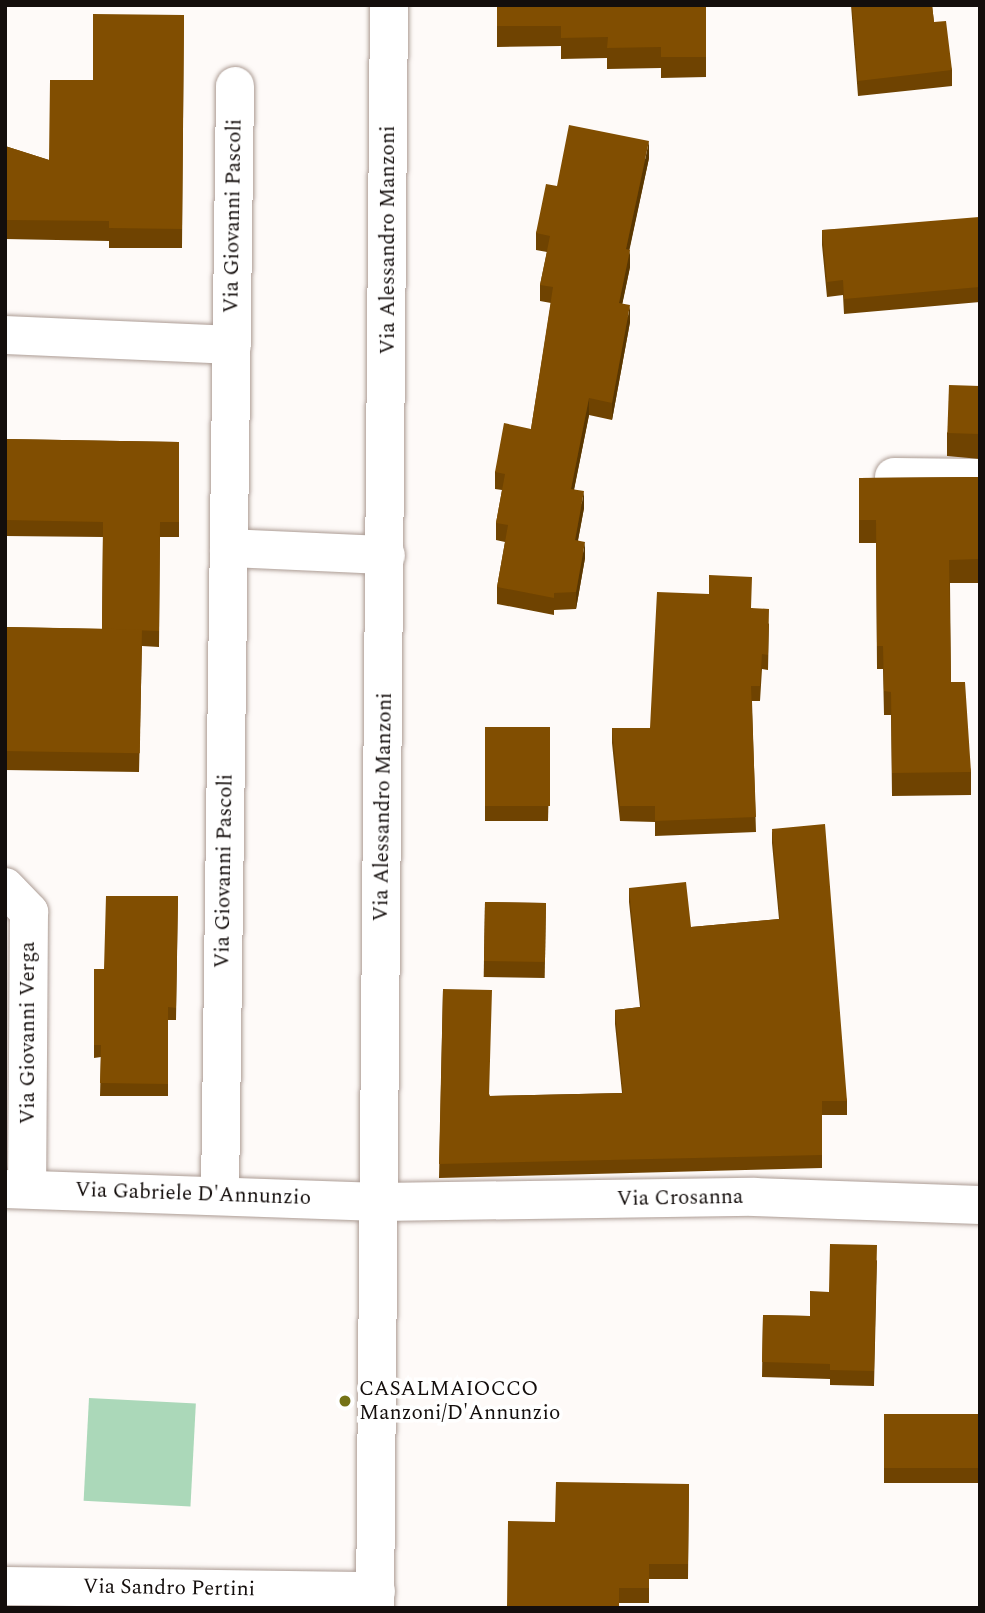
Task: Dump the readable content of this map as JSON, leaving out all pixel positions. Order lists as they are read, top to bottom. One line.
{"streets":{"street":["Via Giovanni Pascoli","Via Alessandro Manzoni","Via Giovanni Verga","Via Gabriele D'Annunzio","Via Crosanna","Via Sandro Pertini"]},"crossings":[["Via Giovanni Pascoli","Via Gabriele D'Annunzio"],["Via Alessandro Manzoni","Via Gabriele D'Annunzio"],["Via Alessandro Manzoni","Via Crosanna"],["Via Alessandro Manzoni","Via Sandro Pertini"],["Via Giovanni Verga","Via Gabriele D'Annunzio"],["Via Gabriele D'Annunzio","Via Crosanna"]],"places":["CASALMAIOCCO Manzoni/D'Annunzio"]}
